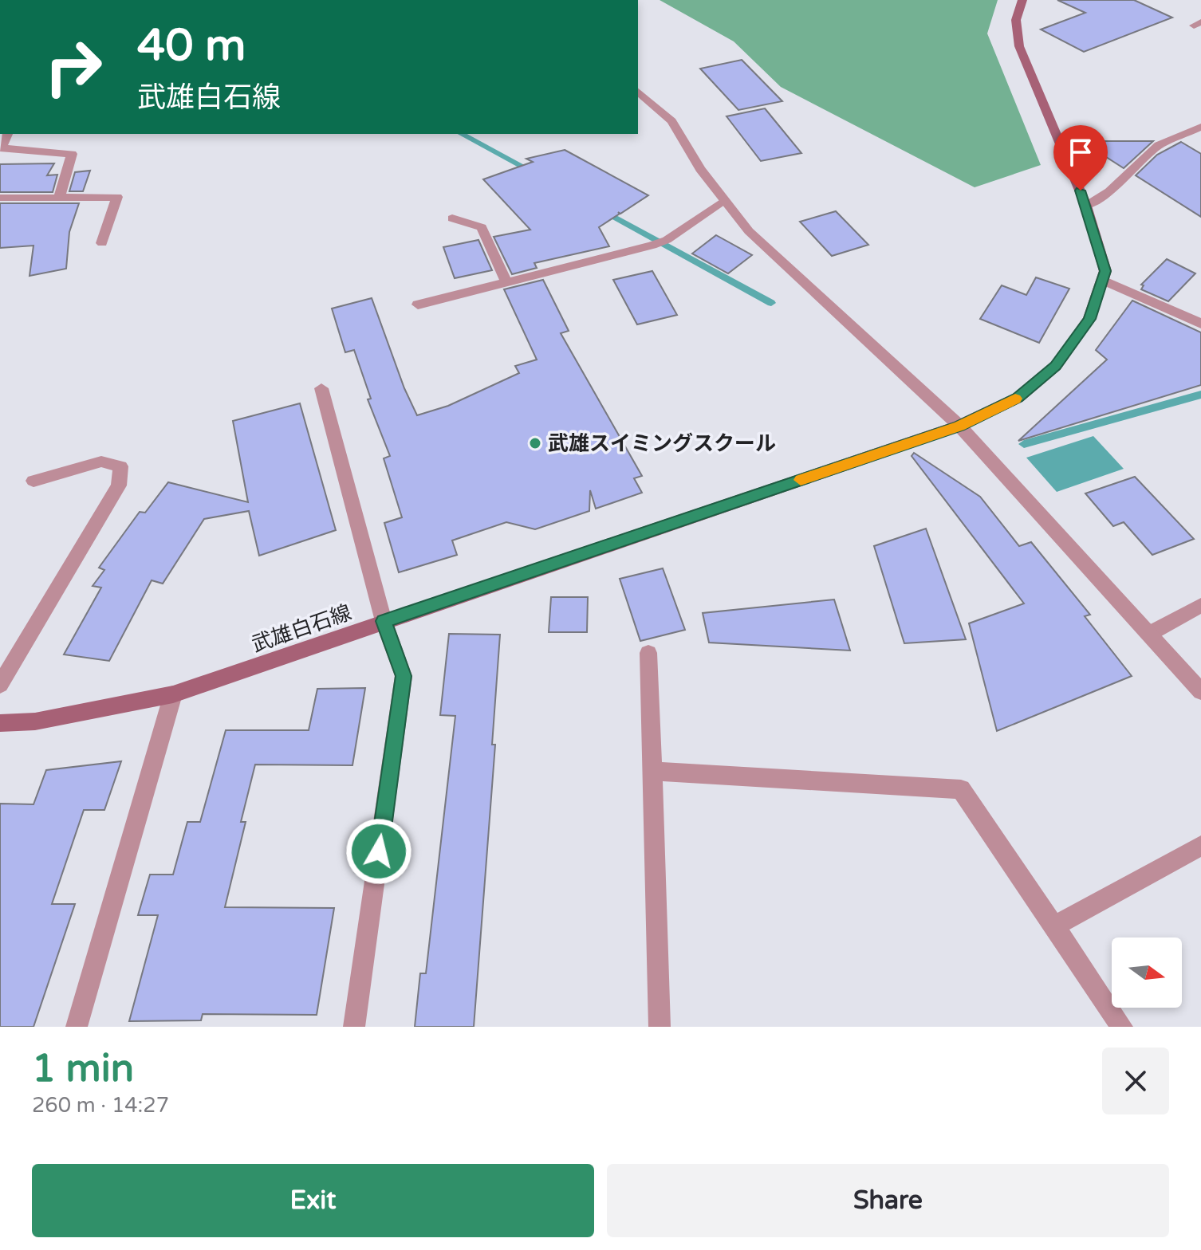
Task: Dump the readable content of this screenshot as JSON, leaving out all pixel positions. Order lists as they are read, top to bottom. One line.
{"streets":{"main road":["武雄白石線"]},"places":["武雄スイミングスクール"],"north":"right","page":{"turn":["40 m","武雄白石線"],"heading":["1 min","260 m · 14:27"],"buttons":["Exit","Share"]}}
